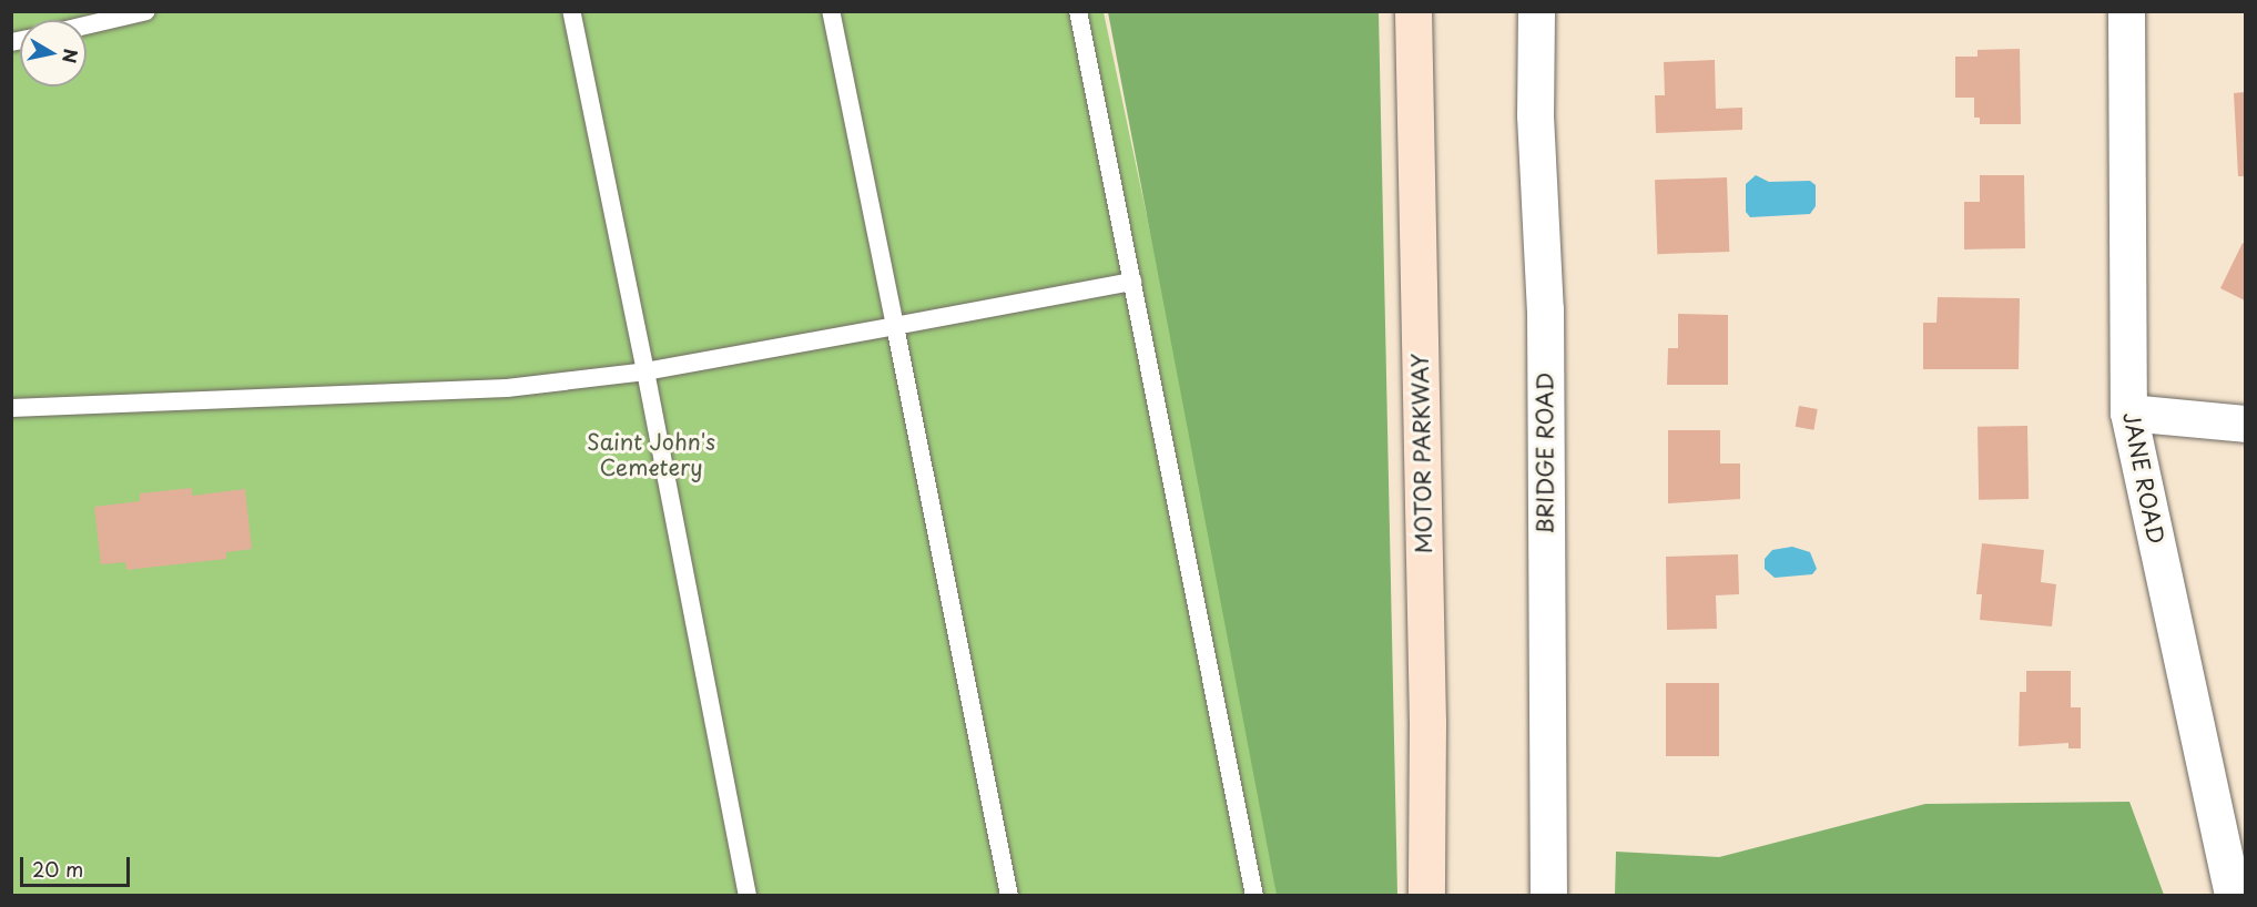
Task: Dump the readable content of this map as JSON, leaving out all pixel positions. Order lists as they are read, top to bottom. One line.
{"streets":{"main road":["MOTOR PARKWAY"],"street":["BRIDGE ROAD","JANE ROAD"]},"parks":["Saint John's Cemetery"],"scale_bar":"20 m","north":"right"}
